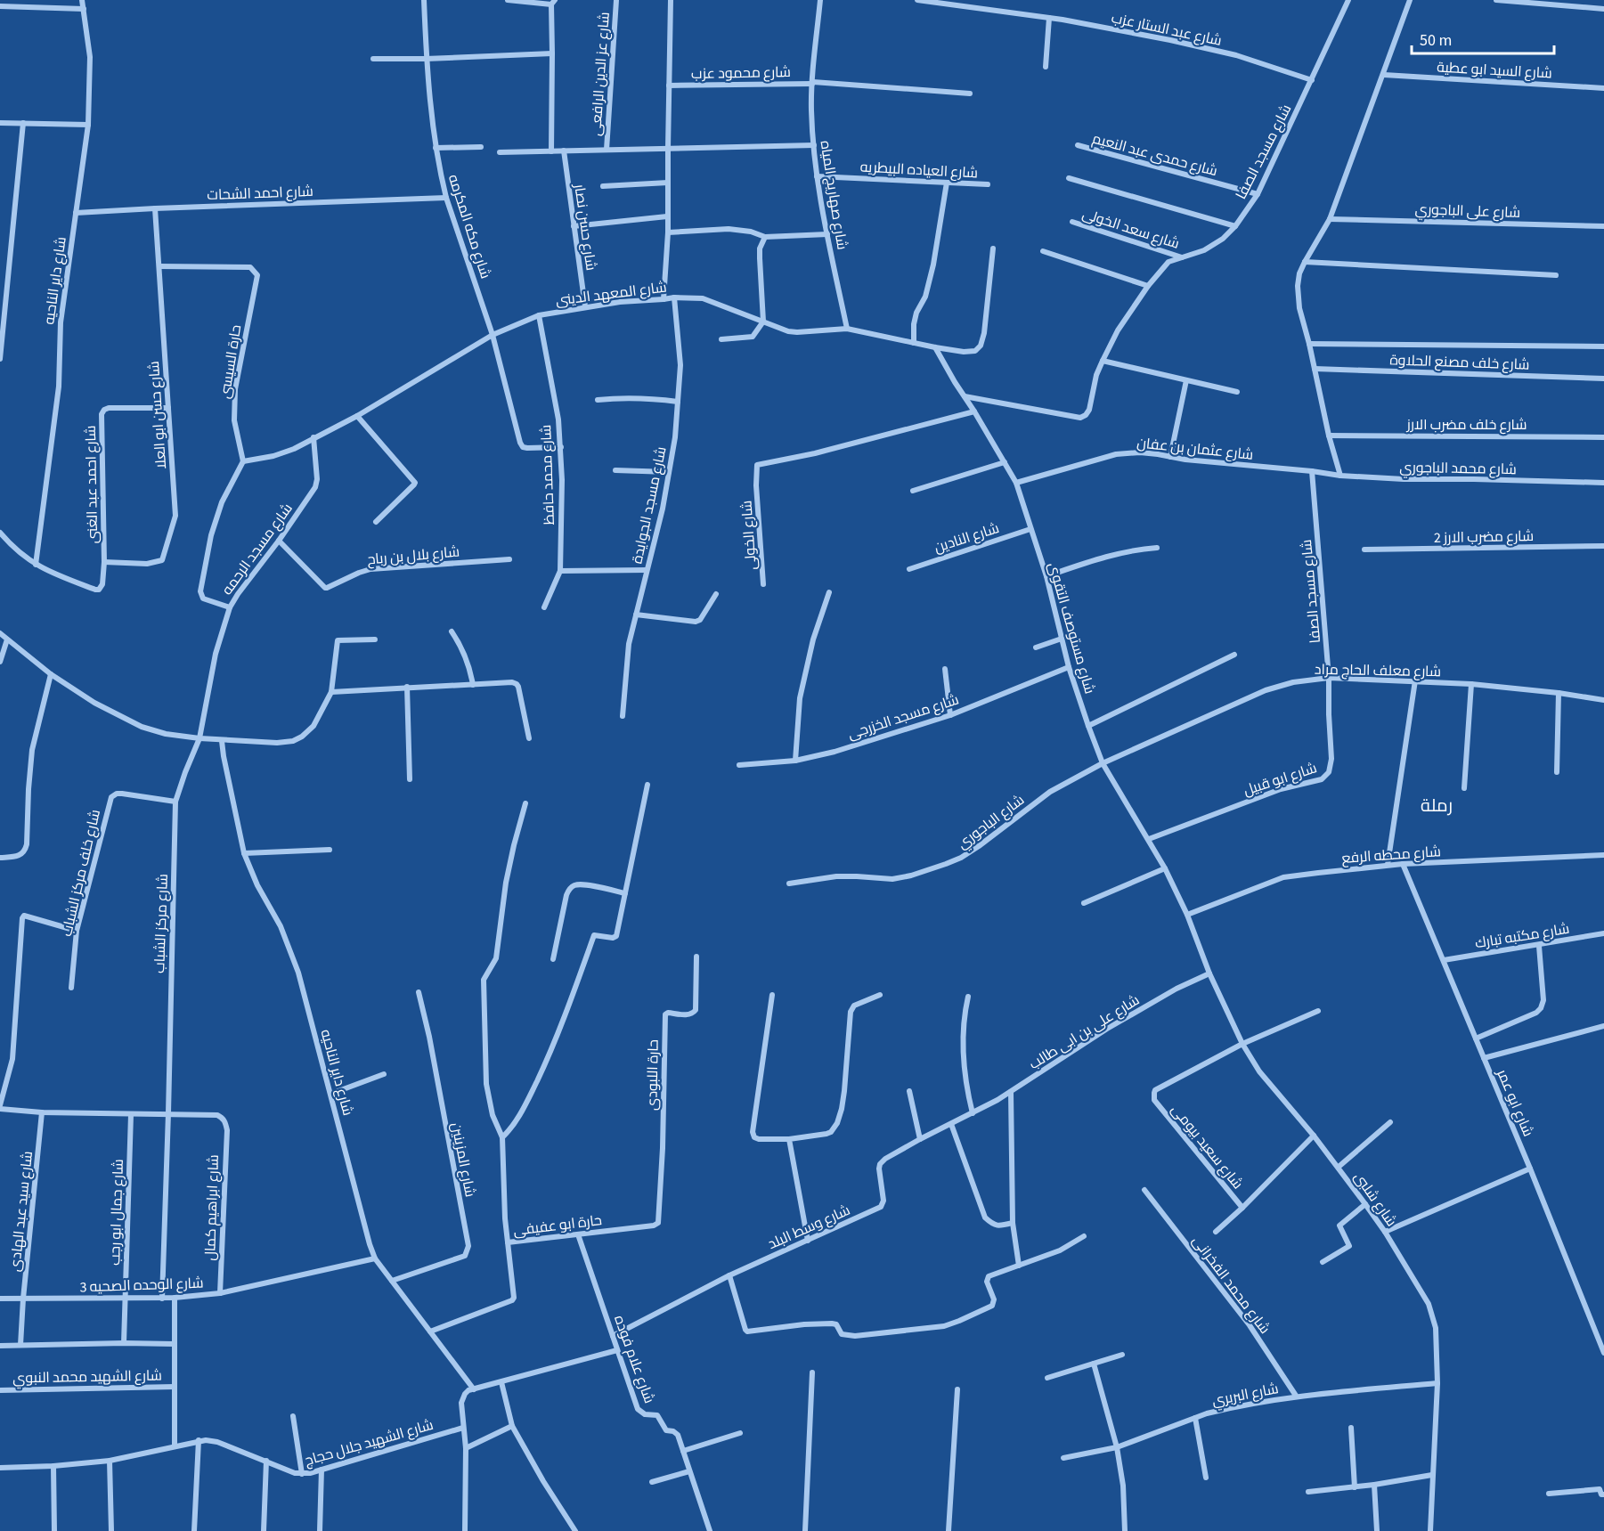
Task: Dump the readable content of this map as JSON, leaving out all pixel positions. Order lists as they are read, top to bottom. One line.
{"streets":{"street":["شارع عبد الستار عزب","شارع السيد ابو عطية","شارع محمود عزب","شارع عز الدين الرافعى","شارع مسجد الصفا","شارع حمدى عبد النعيم","شارع العياده البيطريه","شارع احمد الشحات","شارع صهاريج المياه","شارع على الباجوري","شارع مكه المكرمه","شارع حسن نصار","شارع سعد الخولى","شارع داير الناحيه","شارع المعهد الدينى","حارة السيسى","شارع خلف مصنع الحلاوة","شارع حسن ابو العلا","شارع خلف مضرب الارز","شارع عثمان بن عفان","شارع محمد الباجوري","شارع محمد حافظ","شارع احمد عبد الغنى","شارع مسجد الجوايدة","شارع الخولى","شارع مضرب الارز 2","شارع النادين","شارع مسجد الرحمه","شارع بلال بن رباح","شارع مستوصف التقوى","شارع معلف الحاج مراد","شارع مسجد الخزرجى","شارع ابو قبيل","شارع الباجوري","شارع محطه الرفع","شارع خلف مركز الشباب","شارع مركز الشباب","شارع مكتبه تبارك","شارع على بن ابى طالب","حارة اللبودى","شارع ابو عمر","شارع سعيد بيومى","شارع المزينين","شارع شلبى","شارع ابراهيم كمال","شارع سيد عبد الهادى","شارع جمال ابو رجب","حارة ابو عفيفى","شارع وسط البلد","شارع الوحده الصحيه 3","شارع محمد الفخرانى","شارع علام فوده","شارع الشهيد محمد النبوي","شارع البربري","شارع الشهيد جلال حجاج"]},"crossings":[["شارع عبد الستار عزب","شارع مسجد الصفا"],["شارع محمود عزب","شارع صهاريج المياه"],["شارع مسجد الصفا","شارع حمدى عبد النعيم"],["شارع مسجد الصفا","شارع سعد الخولى"],["شارع مسجد الصفا","شارع عثمان بن عفان"],["شارع مسجد الصفا","شارع محمد الباجوري"],["شارع مسجد الصفا","شارع مستوصف التقوى"],["شارع مسجد الصفا","شارع معلف الحاج مراد"],["شارع مسجد الصفا","شارع ابو قبيل"],["شارع العياده البيطريه","شارع صهاريج المياه"],["شارع احمد الشحات","شارع مكه المكرمه"],["شارع احمد الشحات","شارع داير الناحيه"],["شارع احمد الشحات","شارع حسن ابو العلا"],["شارع صهاريج المياه","شارع المعهد الدينى"],["شارع مكه المكرمه","شارع المعهد الدينى"],["شارع مكه المكرمه","شارع محمد حافظ"],["شارع حسن نصار","شارع المعهد الدينى"],["شارع داير الناحيه","شارع احمد عبد الغنى"],["شارع داير الناحيه","شارع المزينين"],["شارع داير الناحيه","حارة ابو عفيفى"],["شارع داير الناحيه","شارع الوحده الصحيه 3"],["شارع المعهد الدينى","حارة السيسى"],["شارع المعهد الدينى","شارع محمد حافظ"],["شارع المعهد الدينى","شارع مسجد الجوايدة"],["شارع المعهد الدينى","شارع مسجد الرحمه"],["شارع المعهد الدينى","شارع مستوصف التقوى"],["حارة السيسى","شارع حسن ابو العلا"],["شارع حسن ابو العلا","شارع احمد عبد الغنى"],["شارع عثمان بن عفان","شارع محمد الباجوري"],["شارع عثمان بن عفان","شارع مستوصف التقوى"],["شارع الخولى","شارع مستوصف التقوى"],["شارع النادين","شارع مستوصف التقوى"],["شارع مسجد الرحمه","شارع بلال بن رباح"],["شارع مسجد الرحمه","شارع مركز الشباب"],["شارع مستوصف التقوى","شارع معلف الحاج مراد"],["شارع مستوصف التقوى","شارع مسجد الخزرجى"],["شارع مستوصف التقوى","شارع ابو قبيل"],["شارع مستوصف التقوى","شارع الباجوري"],["شارع مستوصف التقوى","شارع محطه الرفع"],["شارع مستوصف التقوى","شارع شلبى"],["شارع معلف الحاج مراد","شارع ابو قبيل"],["شارع معلف الحاج مراد","شارع الباجوري"],["شارع محطه الرفع","شارع ابو عمر"],["شارع محطه الرفع","شارع شلبى"],["شارع خلف مركز الشباب","شارع مركز الشباب"],["شارع مركز الشباب","شارع ابراهيم كمال"],["شارع مركز الشباب","شارع الوحده الصحيه 3"],["شارع مكتبه تبارك","شارع ابو عمر"],["شارع على بن ابى طالب","شارع شلبى"],["شارع على بن ابى طالب","شارع وسط البلد"],["حارة اللبودى","حارة ابو عفيفى"],["شارع سعيد بيومى","شارع شلبى"],["شارع شلبى","شارع البربري"],["شارع ابراهيم كمال","شارع الوحده الصحيه 3"],["شارع سيد عبد الهادى","شارع الوحده الصحيه 3"],["شارع جمال ابو رجب","شارع الوحده الصحيه 3"],["حارة ابو عفيفى","شارع علام فوده"],["شارع وسط البلد","شارع علام فوده"],["شارع محمد الفخرانى","شارع البربري"]],"districts":["رملة"],"scale_bar":"50 m"}
